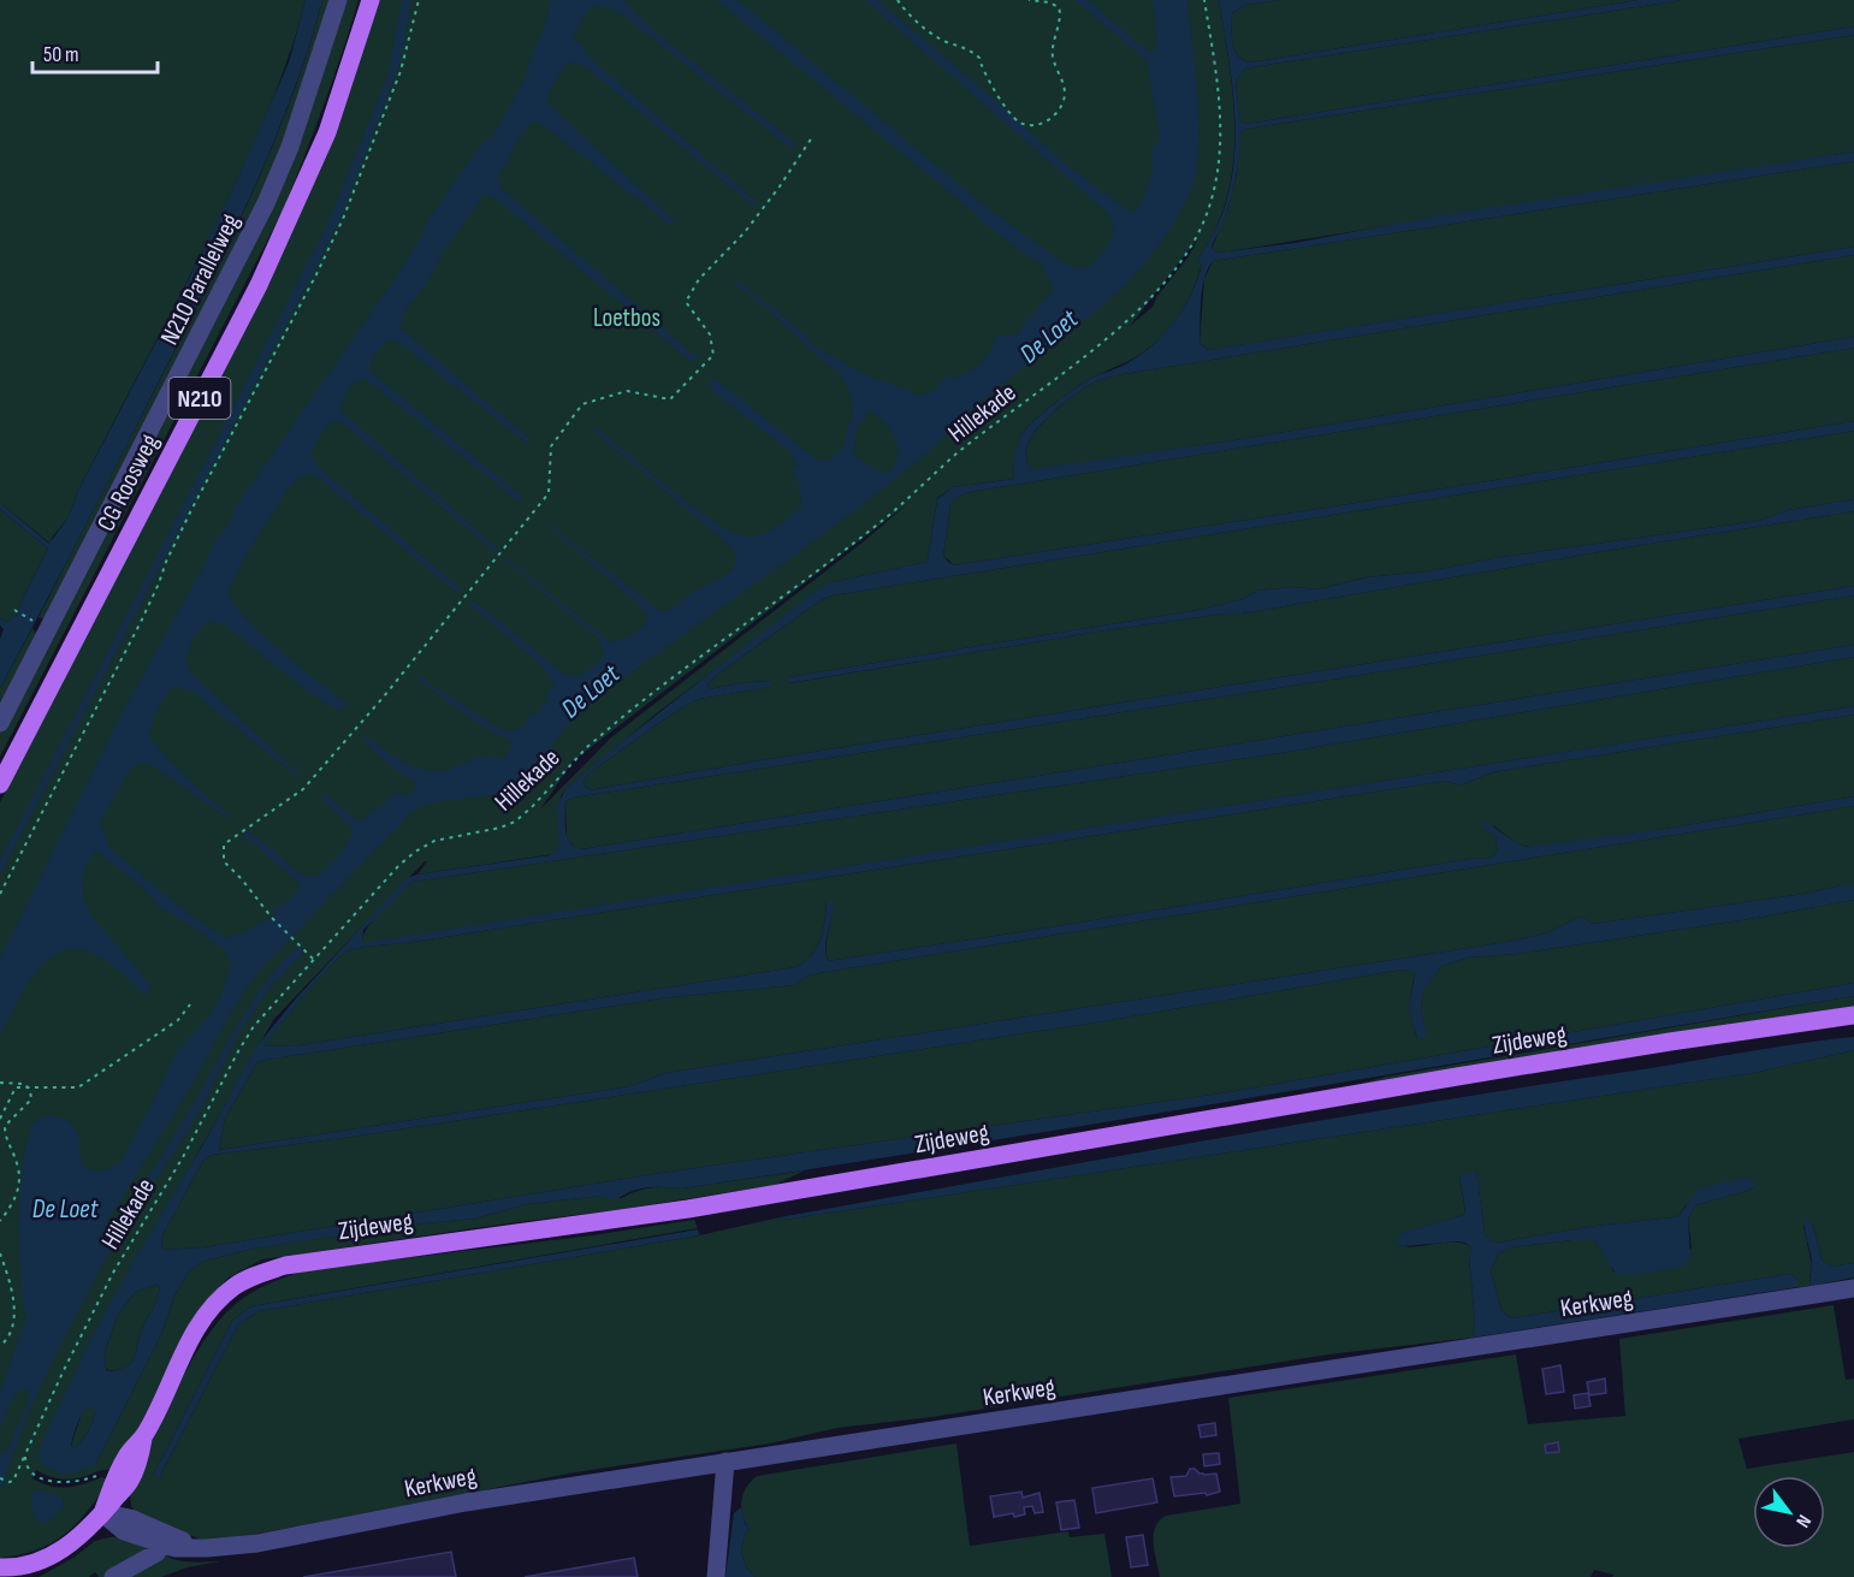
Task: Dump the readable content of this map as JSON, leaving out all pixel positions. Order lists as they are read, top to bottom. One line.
{"streets":{"main road":["N210","CG Roosweg","Zijdeweg"],"street":["N210 Parallelweg","Kerkweg"],"path":["Hillekade"]},"crossings":[["Zijdeweg","Kerkweg"]],"water":["De Loet"],"parks":["Loetbos"],"scale_bar":"50 m","north":"bottom right"}
